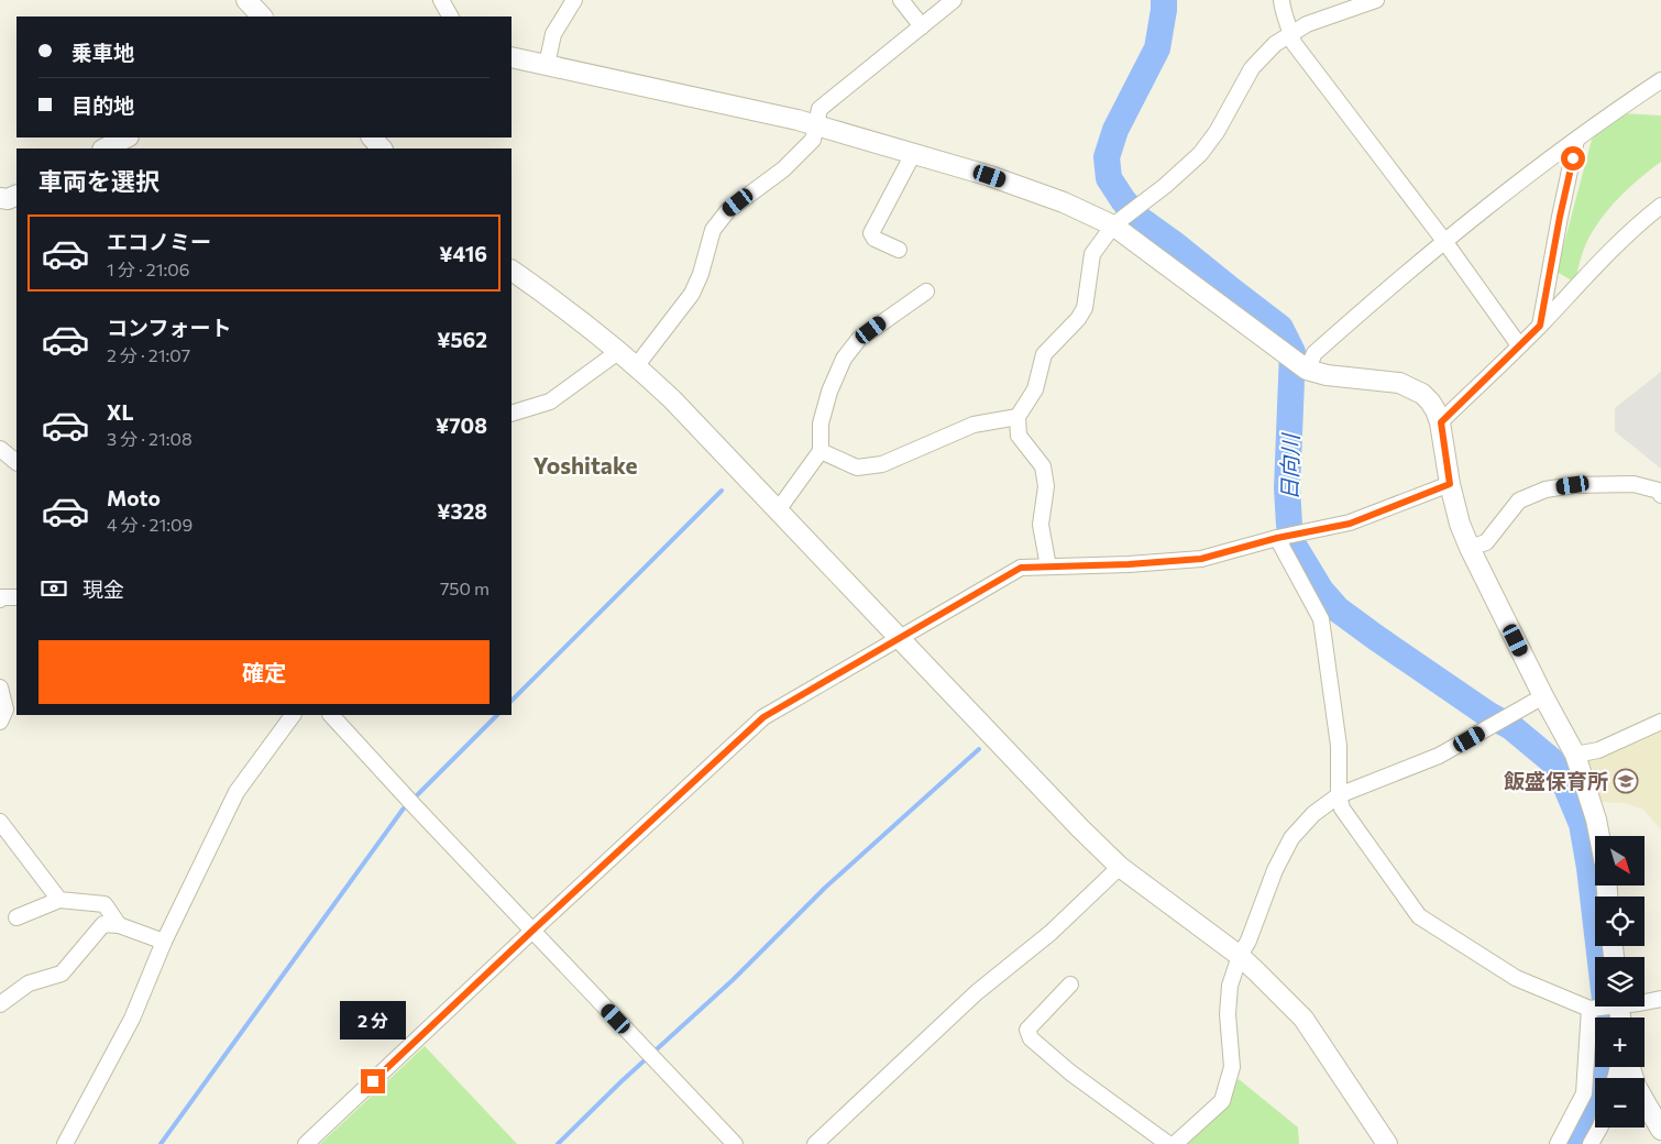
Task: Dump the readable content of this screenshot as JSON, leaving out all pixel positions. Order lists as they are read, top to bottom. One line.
{"districts":["Yoshitake"],"water":["日向川"],"places":{"school or university":["飯盛保育所"]},"north":"bottom right","page":{"banner":["乗車地","目的地"],"heading":"車両を選択","list":[{"name":"エコノミー","note":"1 分 · 21:06","value":"¥416"},{"name":"コンフォート","note":"2 分 · 21:07","value":"¥562"},{"name":"XL","note":"3 分 · 21:08","value":"¥708"},{"name":"Moto","note":"4 分 · 21:09","value":"¥328"}],"pay":["現金","750 m"],"buttons":"確定","map_buttons":["+","−"],"bubble":"2 分"}}
